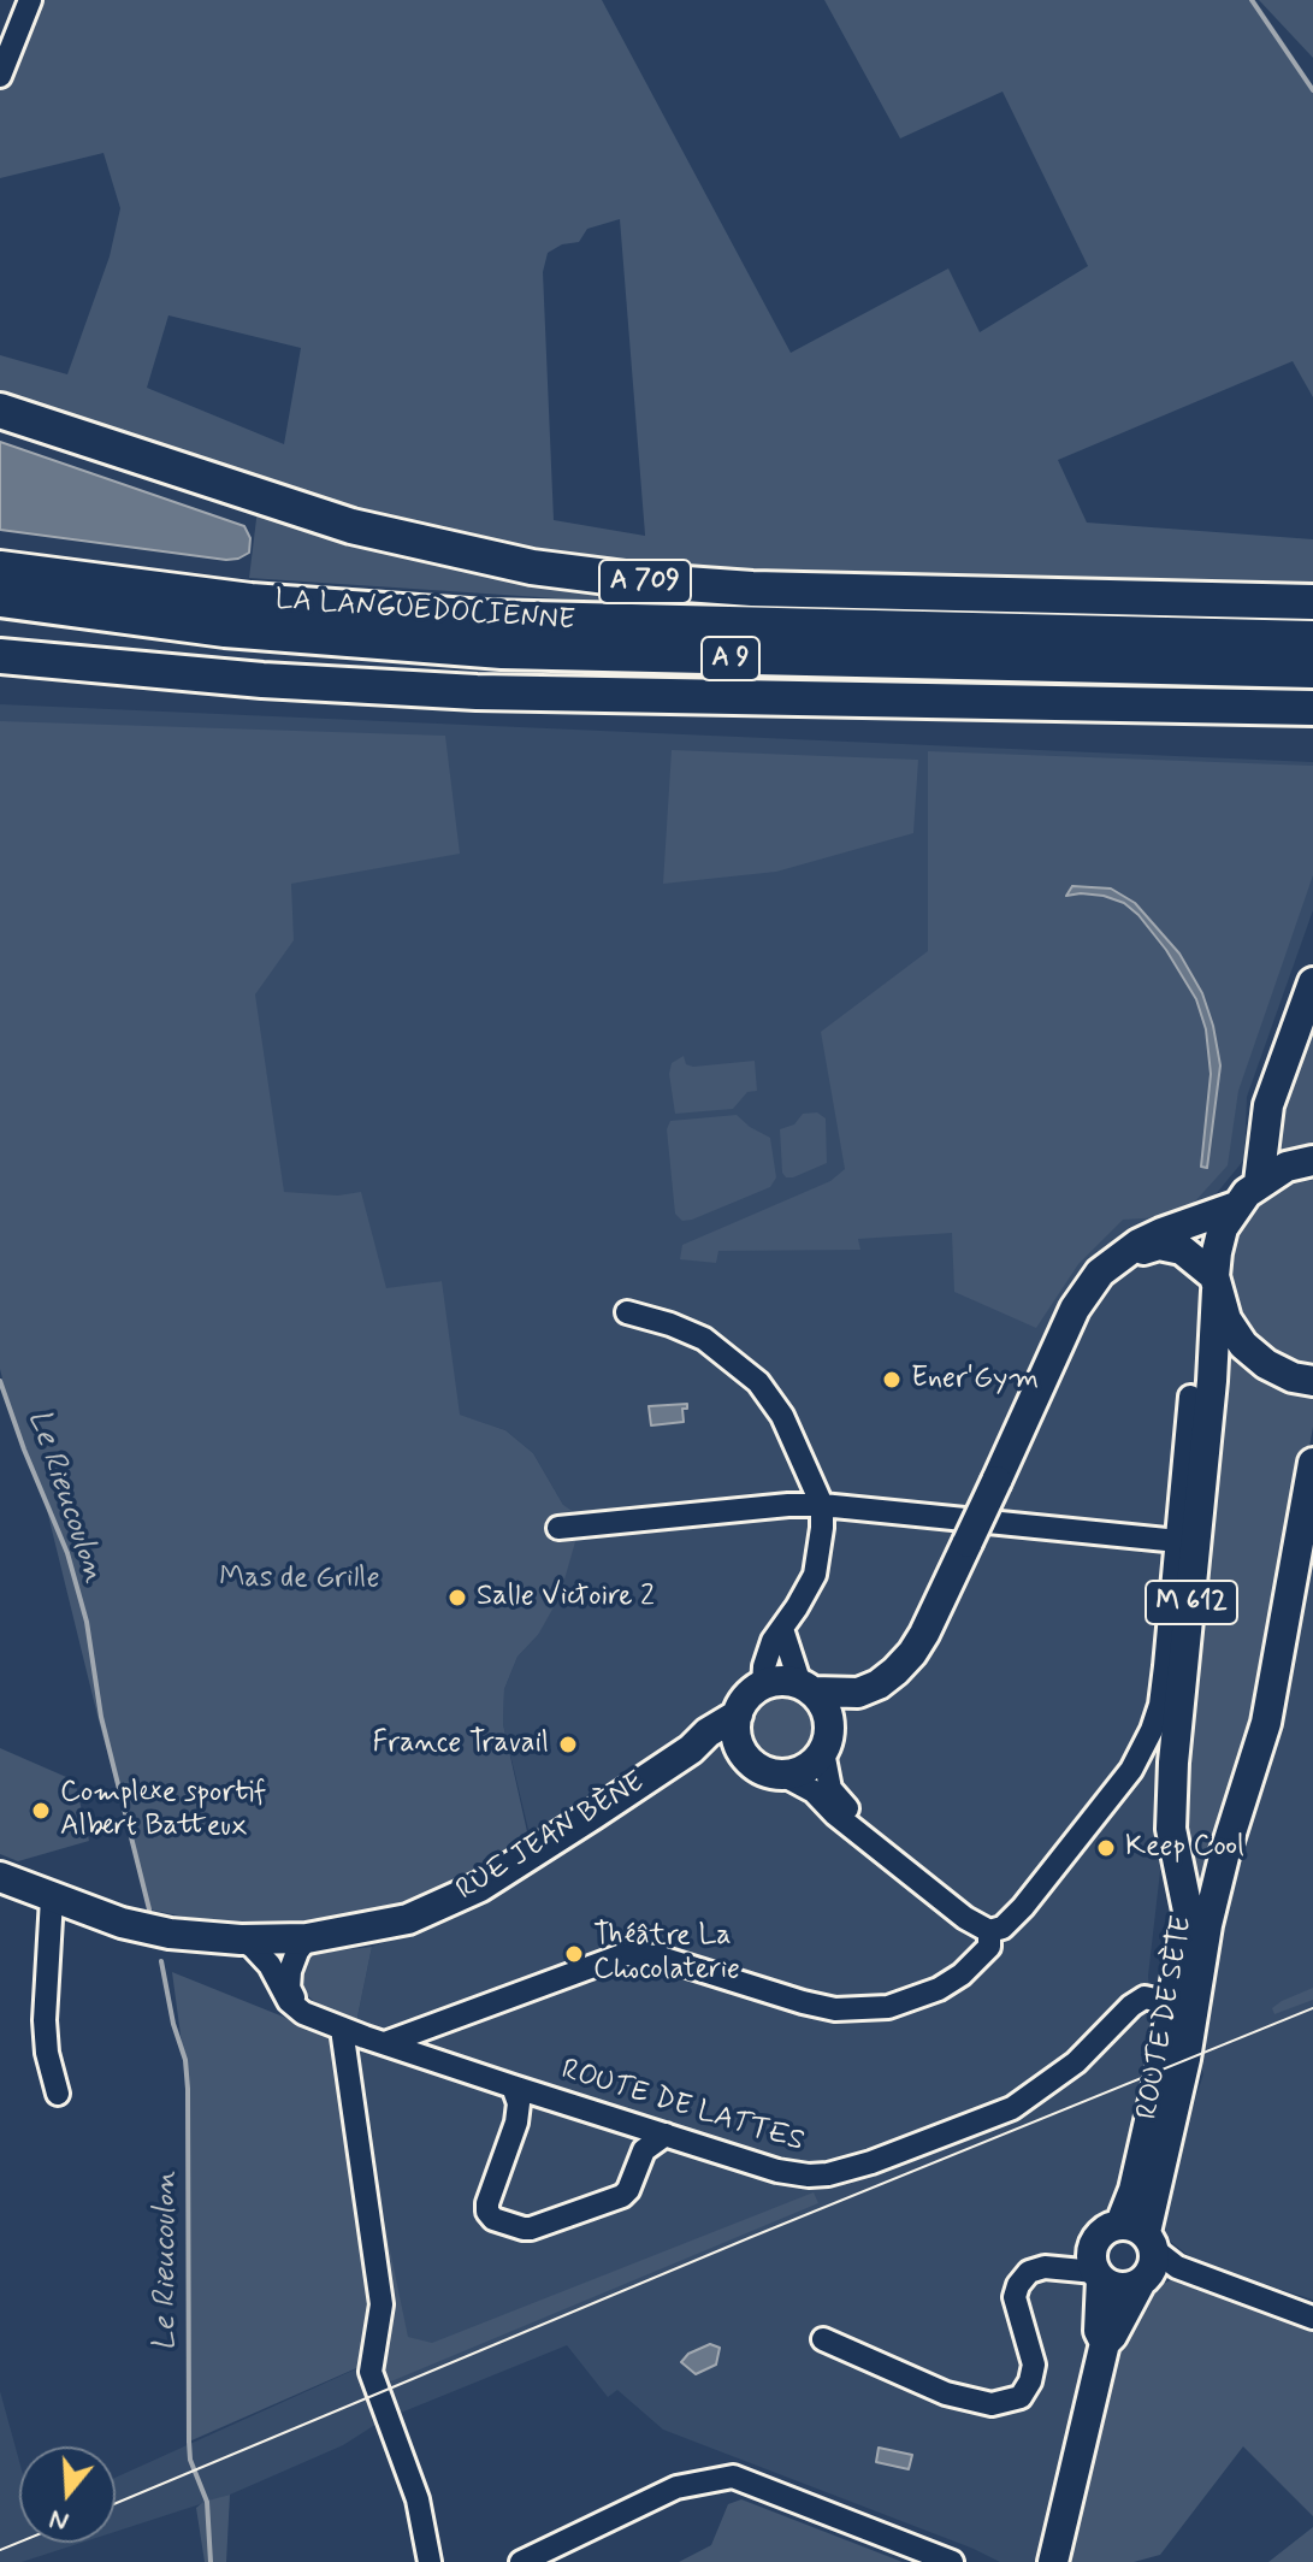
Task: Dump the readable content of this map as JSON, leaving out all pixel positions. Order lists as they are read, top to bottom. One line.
{"streets":{"highway":["A 709","LA LANGUEDOCIENNE","A 9"],"main road":["M 612","RUE JEAN BÈNE","ROUTE DE SÈTE"],"street":["ROUTE DE LATTES"]},"crossings":[["ROUTE DE SÈTE","ROUTE DE LATTES"]],"water":["Le Rieucoulon"],"parks":["Mas de Grille"],"places":["Ener'Gym","Salle Victoire 2","France Travail","Complexe sportif Albert Batteux","Keep Cool","Théâtre La Chocolaterie"],"north":"bottom"}
